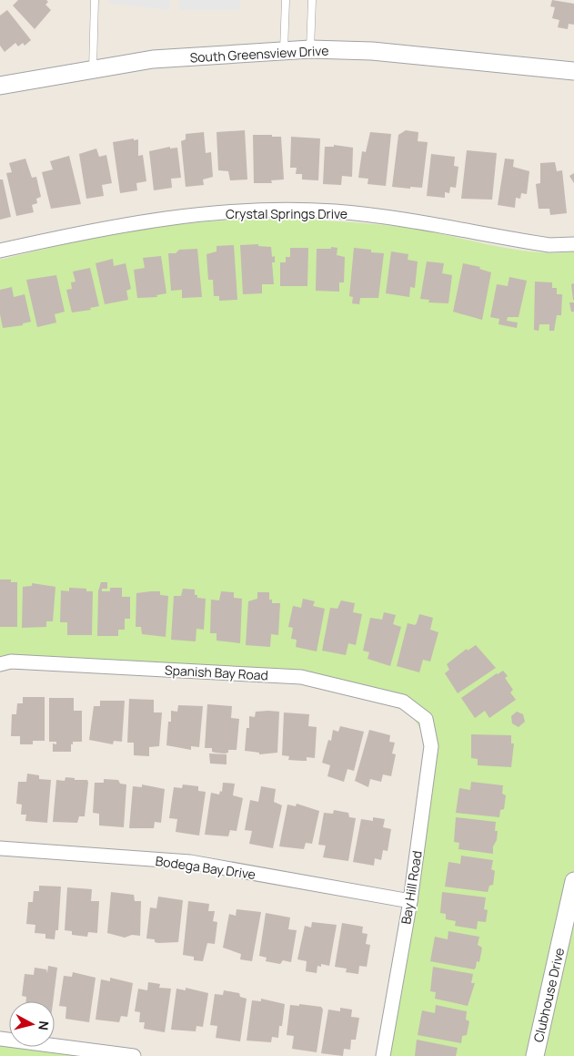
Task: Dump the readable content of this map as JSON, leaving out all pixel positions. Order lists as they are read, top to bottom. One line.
{"streets":{"street":["South Greensview Drive","Crystal Springs Drive","Spanish Bay Road","Bodega Bay Drive","Bay Hill Road","Clubhouse Drive"]},"crossings":[["Spanish Bay Road","Bay Hill Road"],["Bodega Bay Drive","Bay Hill Road"]],"north":"right"}
